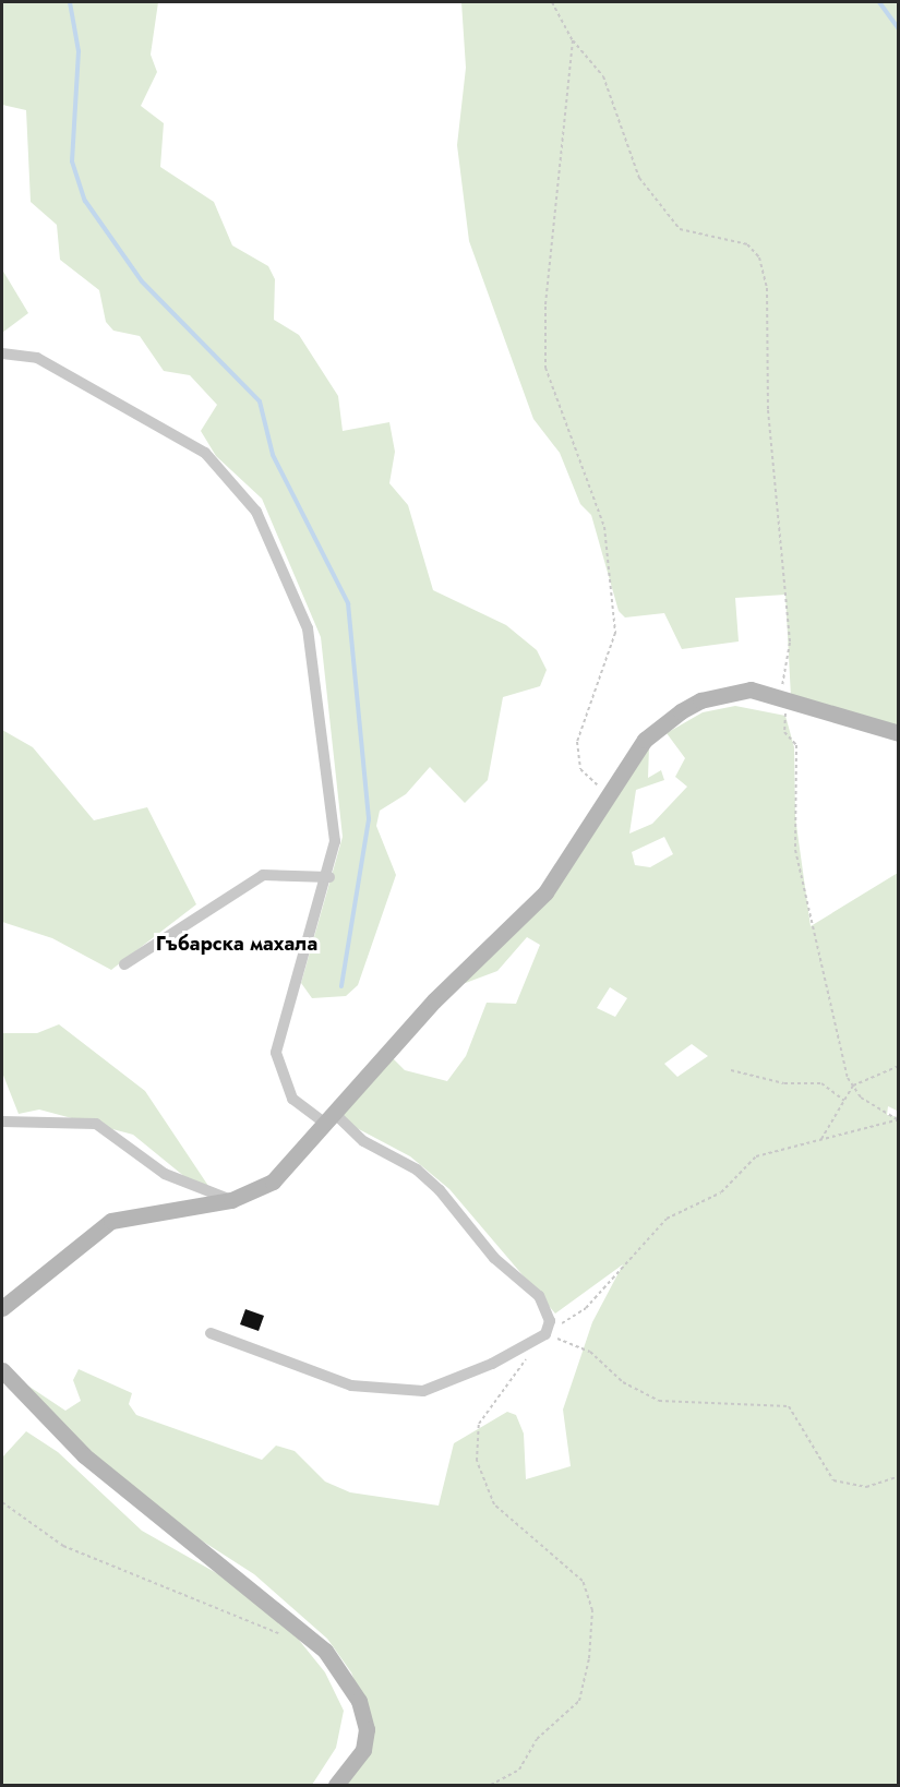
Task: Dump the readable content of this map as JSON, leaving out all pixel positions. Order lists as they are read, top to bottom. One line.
{"districts":["Гъбарска махала"]}
